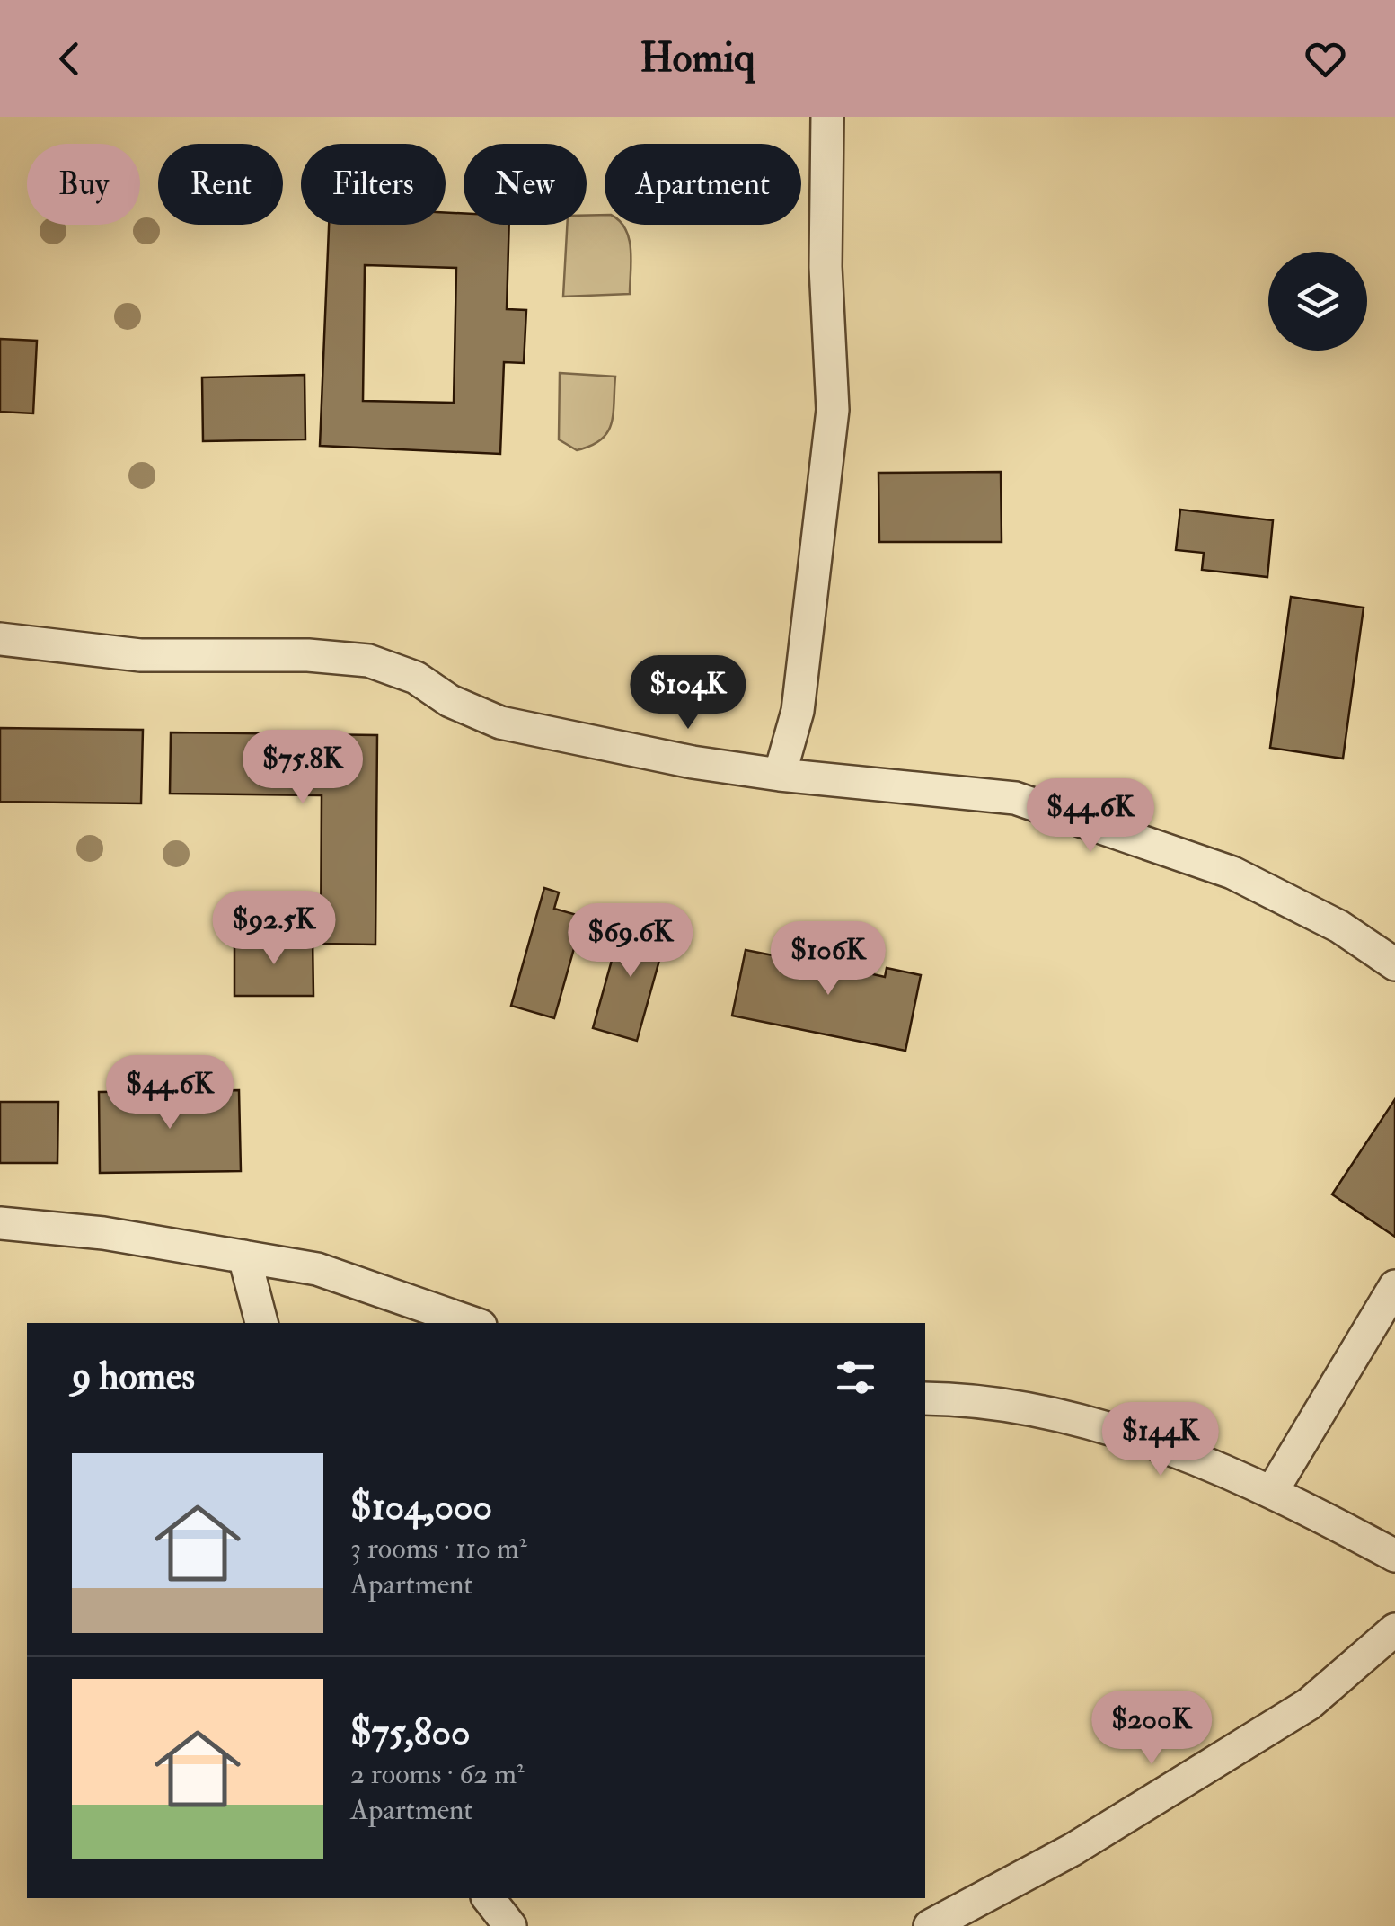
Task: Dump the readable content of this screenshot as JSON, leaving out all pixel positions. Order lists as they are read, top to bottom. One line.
{"page":{"header":"Homiq","chip":["Buy","Rent","Filters","New","Apartment"],"price":["$104K","$75.8K","$44.6K","$92.5K","$69.6K","$106K","$44.6K","$144K","$200K"],"heading":"9 homes","list":[{"name":"$104,000","note":"3 rooms · 110 m² · Apartment"},{"name":"$75,800","note":"2 rooms · 62 m² · Apartment"}]}}
